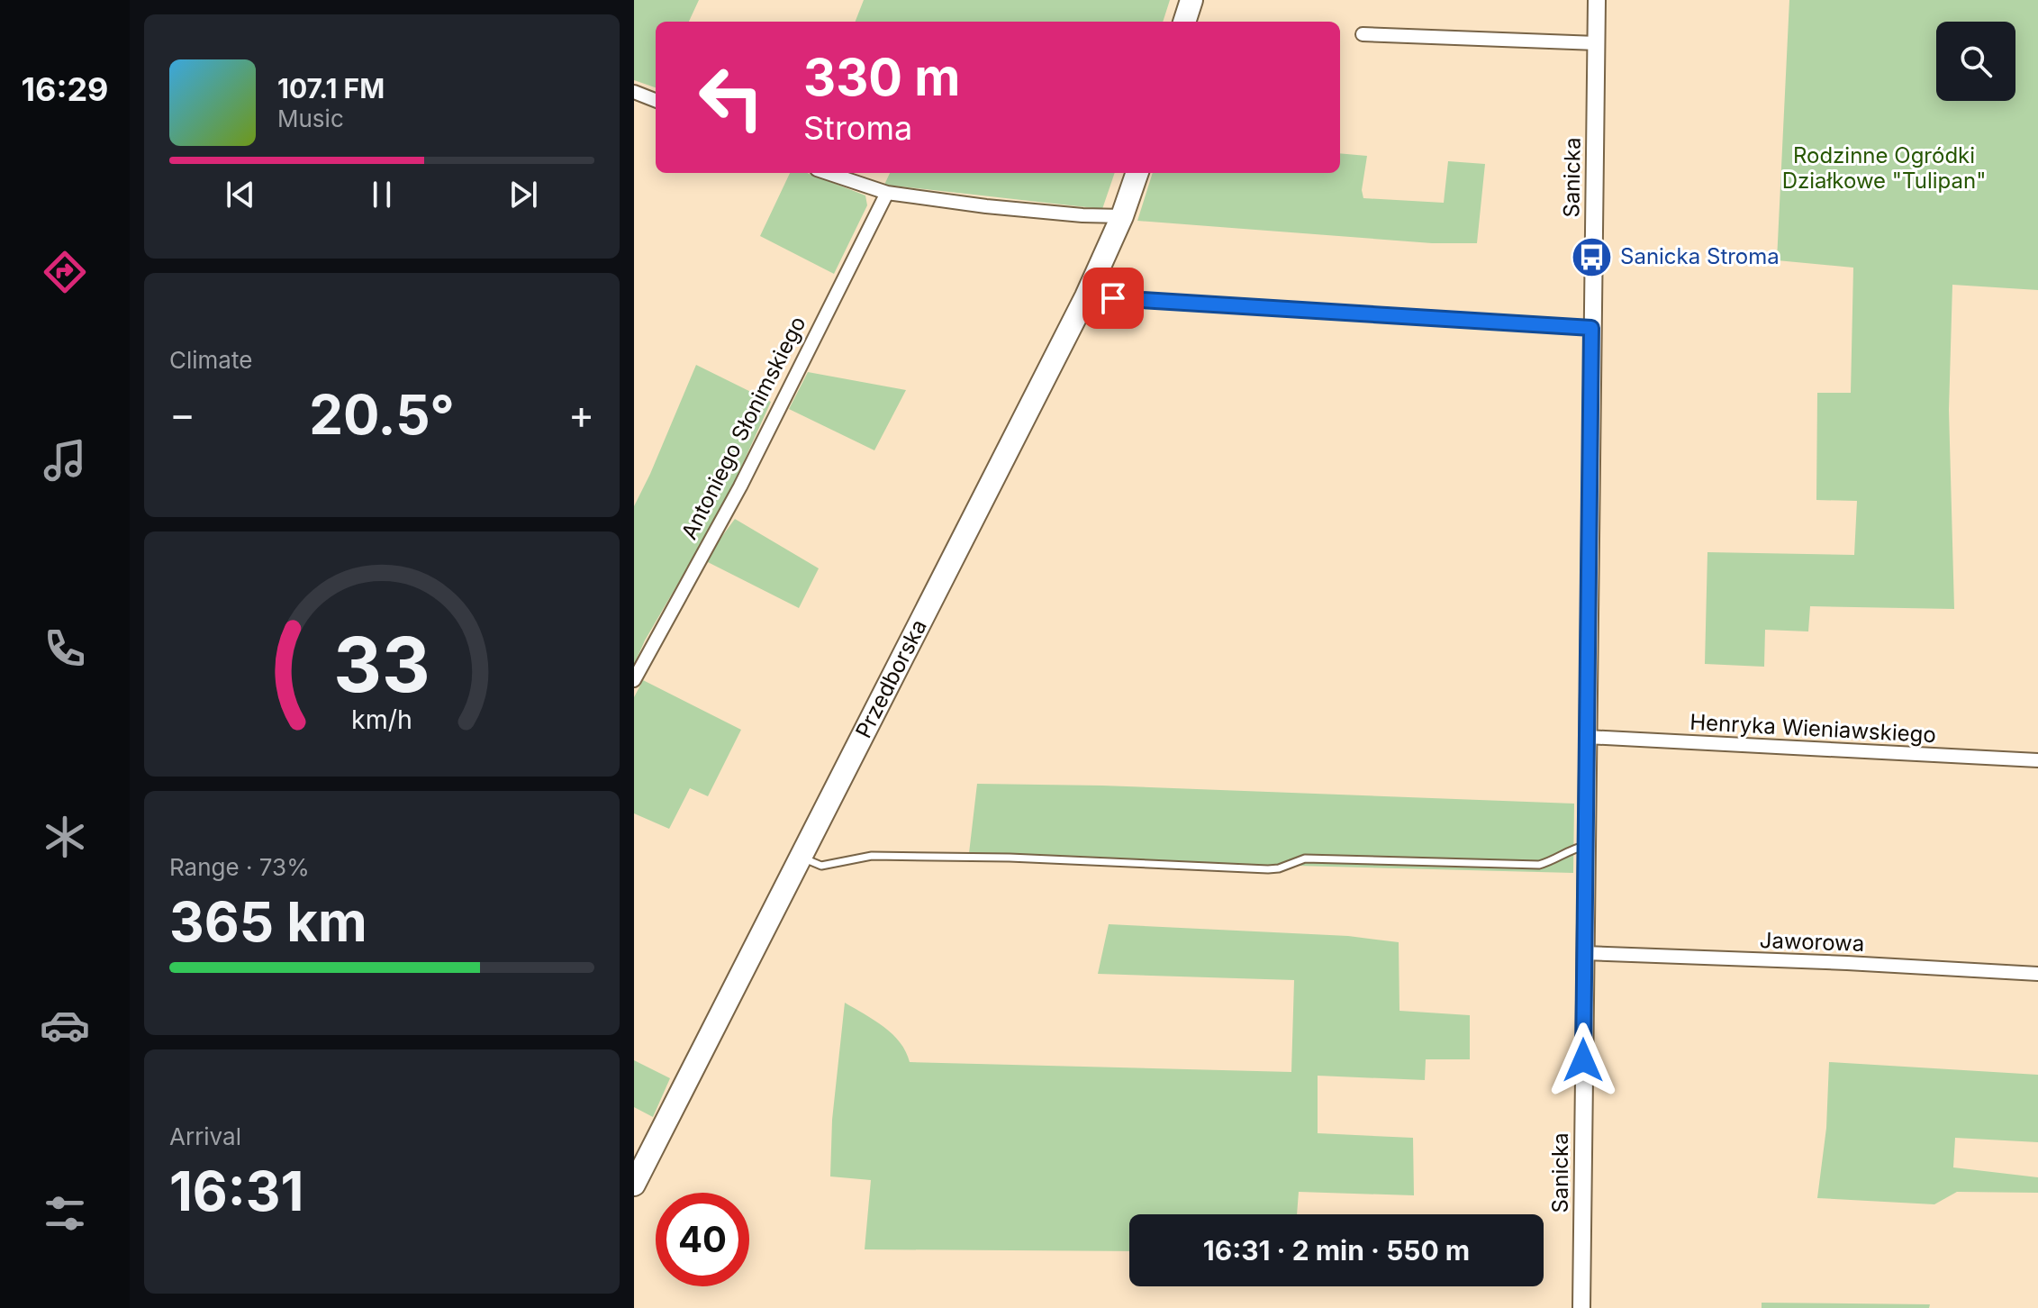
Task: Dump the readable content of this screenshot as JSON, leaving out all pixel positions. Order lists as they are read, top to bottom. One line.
{"streets":{"main road":["Przedborska"],"street":["Sanicka","Antoniego Słonimskiego","Henryka Wieniawskiego","Jaworowa"]},"crossings":[["Sanicka","Henryka Wieniawskiego"],["Sanicka","Jaworowa"]],"parks":["Rodzinne Ogródki Działkowe \"Tulipan\""],"places":{"bus stop":["Sanicka Stroma"]},"page":{"tabs":"16:29","turn":["330 m","Stroma"],"song":["107.1 FM","Music"],"tile":["Climate",["Range · 73%","365 km"],["Arrival","16:31"]],"heat":["−","20.5°","+"],"limit":"40","trip":"16:31 · 2 min · 550 m","gauge":["33","km/h"]}}
